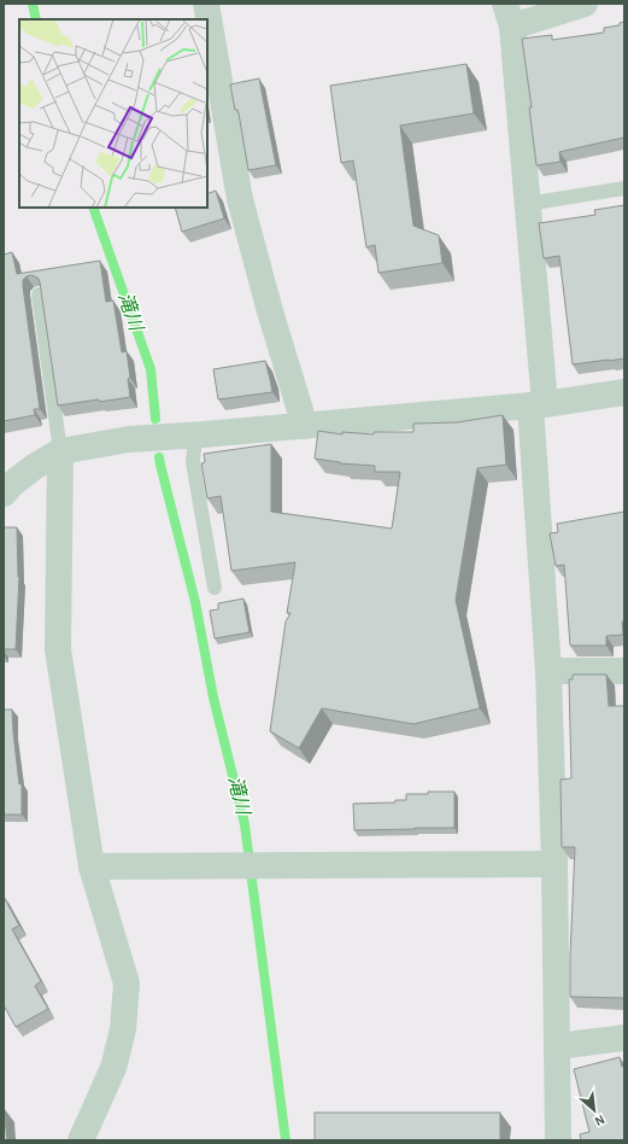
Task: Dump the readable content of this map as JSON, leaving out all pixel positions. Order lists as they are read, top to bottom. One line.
{"water":["滝川"],"north":"bottom right"}
